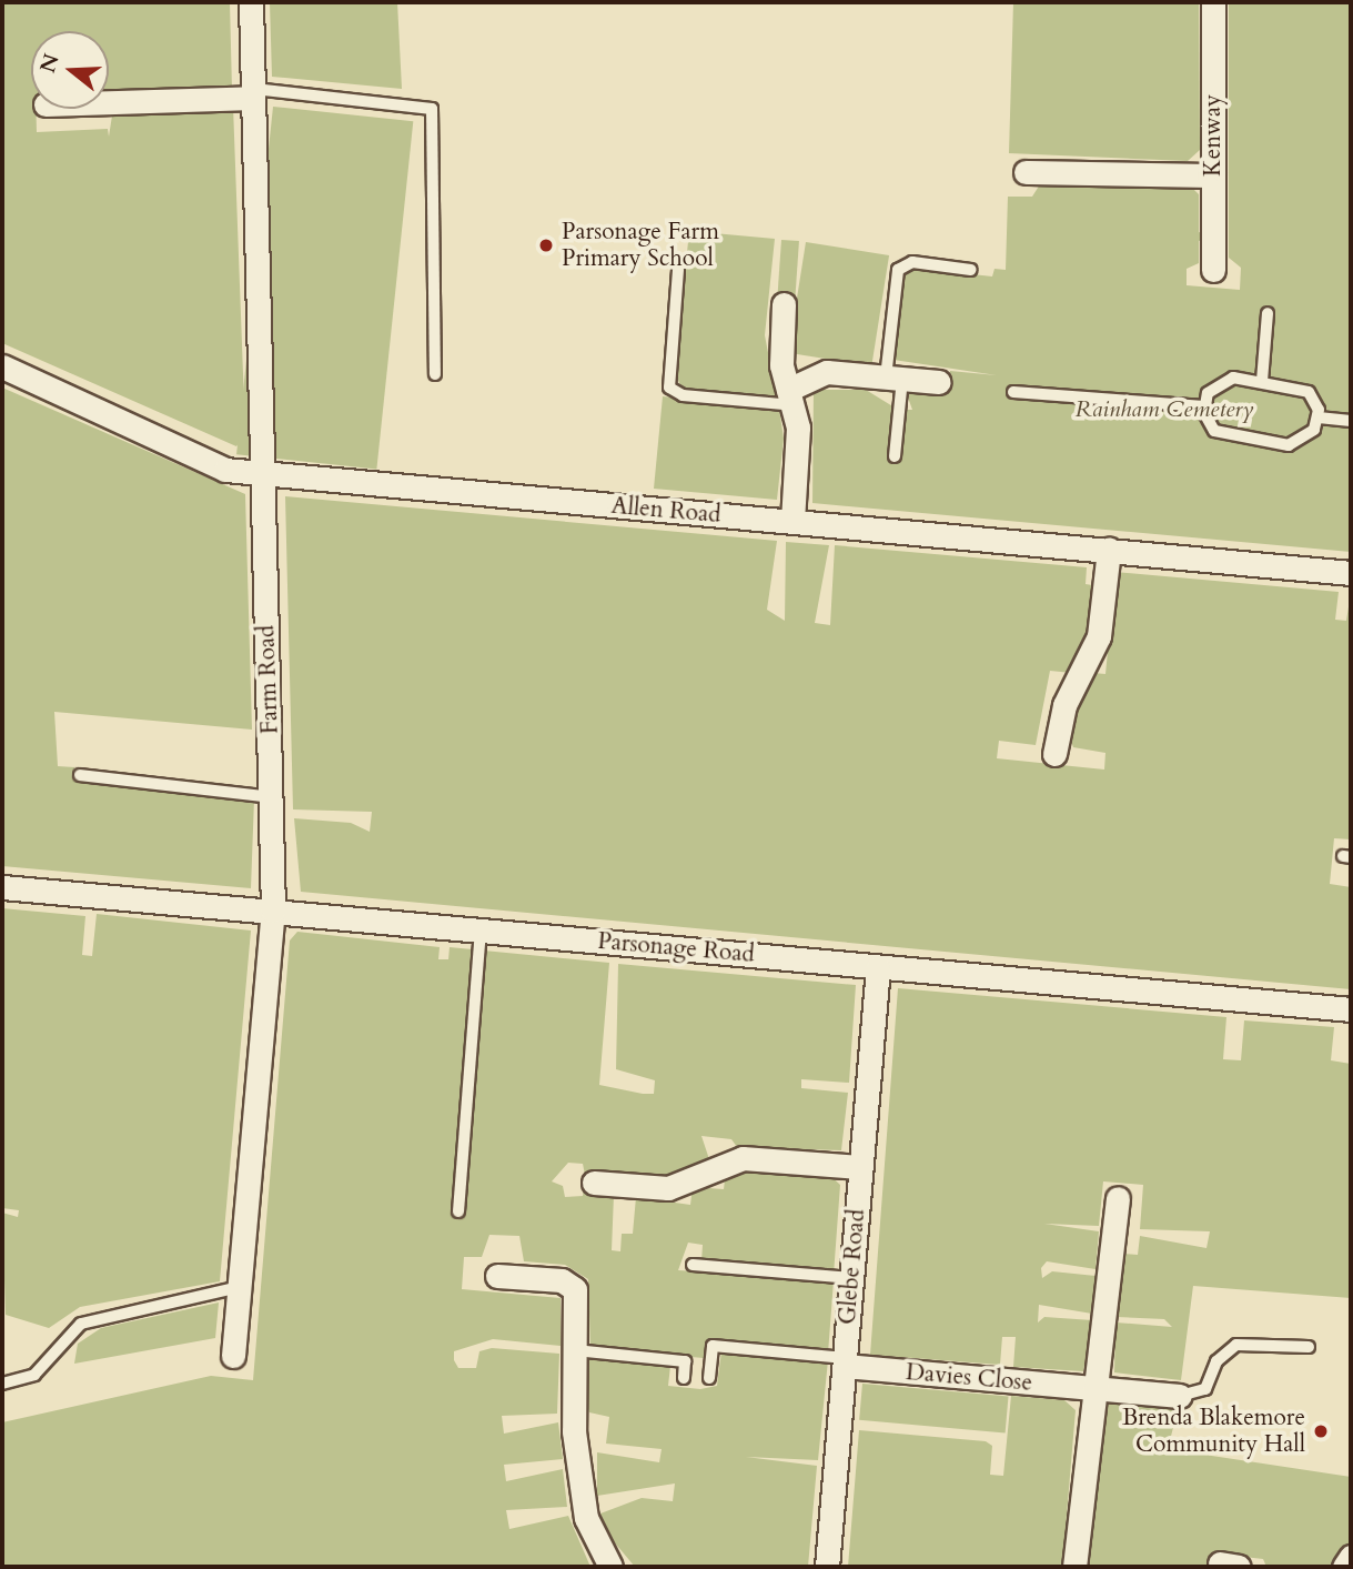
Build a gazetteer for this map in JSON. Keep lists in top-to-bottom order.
{
  "streets": {
    "street": [
      "Kenway",
      "Allen Road",
      "Farm Road",
      "Parsonage Road",
      "Glebe Road",
      "Davies Close"
    ]
  },
  "crossings": [
    ["Allen Road", "Farm Road"],
    ["Farm Road", "Parsonage Road"],
    ["Parsonage Road", "Glebe Road"],
    ["Glebe Road", "Davies Close"]
  ],
  "parks": ["Rainham Cemetery"],
  "places": ["Parsonage Farm Primary School", "Brenda Blakemore Community Hall"],
  "north": "left"
}
